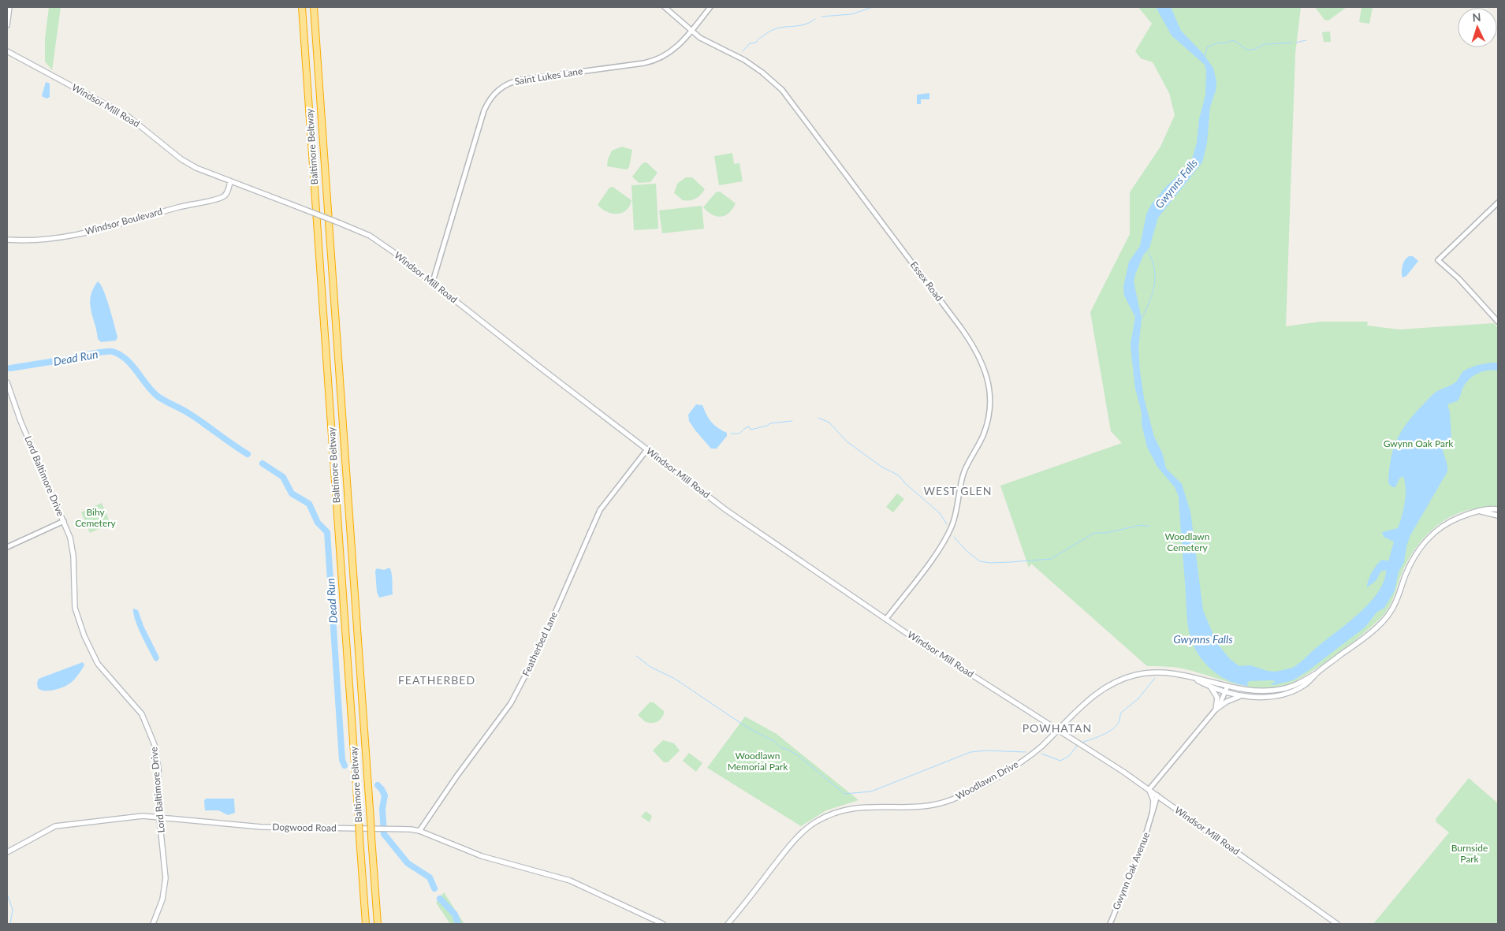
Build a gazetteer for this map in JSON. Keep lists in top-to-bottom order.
{
  "streets": {
    "highway": ["Baltimore Beltway"],
    "main road": [
      "Windsor Mill Road",
      "Windsor Boulevard",
      "Lord Baltimore Drive",
      "Woodlawn Drive",
      "Dogwood Road"
    ],
    "street": [
      "Saint Lukes Lane",
      "Essex Road",
      "Featherbed Lane",
      "Gwynn Oak Avenue"
    ]
  },
  "crossings": [
    ["Saint Lukes Lane", "Windsor Mill Road"],
    ["Saint Lukes Lane", "Essex Road"],
    ["Windsor Mill Road", "Windsor Boulevard"],
    ["Windsor Mill Road", "Essex Road"],
    ["Windsor Mill Road", "Featherbed Lane"],
    ["Windsor Mill Road", "Woodlawn Drive"],
    ["Windsor Mill Road", "Gwynn Oak Avenue"],
    ["Lord Baltimore Drive", "Dogwood Road"],
    ["Featherbed Lane", "Dogwood Road"]
  ],
  "districts": ["WEST GLEN", "FEATHERBED", "POWHATAN"],
  "water": ["Gwynns Falls", "Dead Run"],
  "parks": [
    "Gwynn Oak Park",
    "Bihy Cemetery",
    "Woodlawn Cemetery",
    "Woodlawn Memorial Park",
    "Burnside Park"
  ],
  "north": "top"
}
